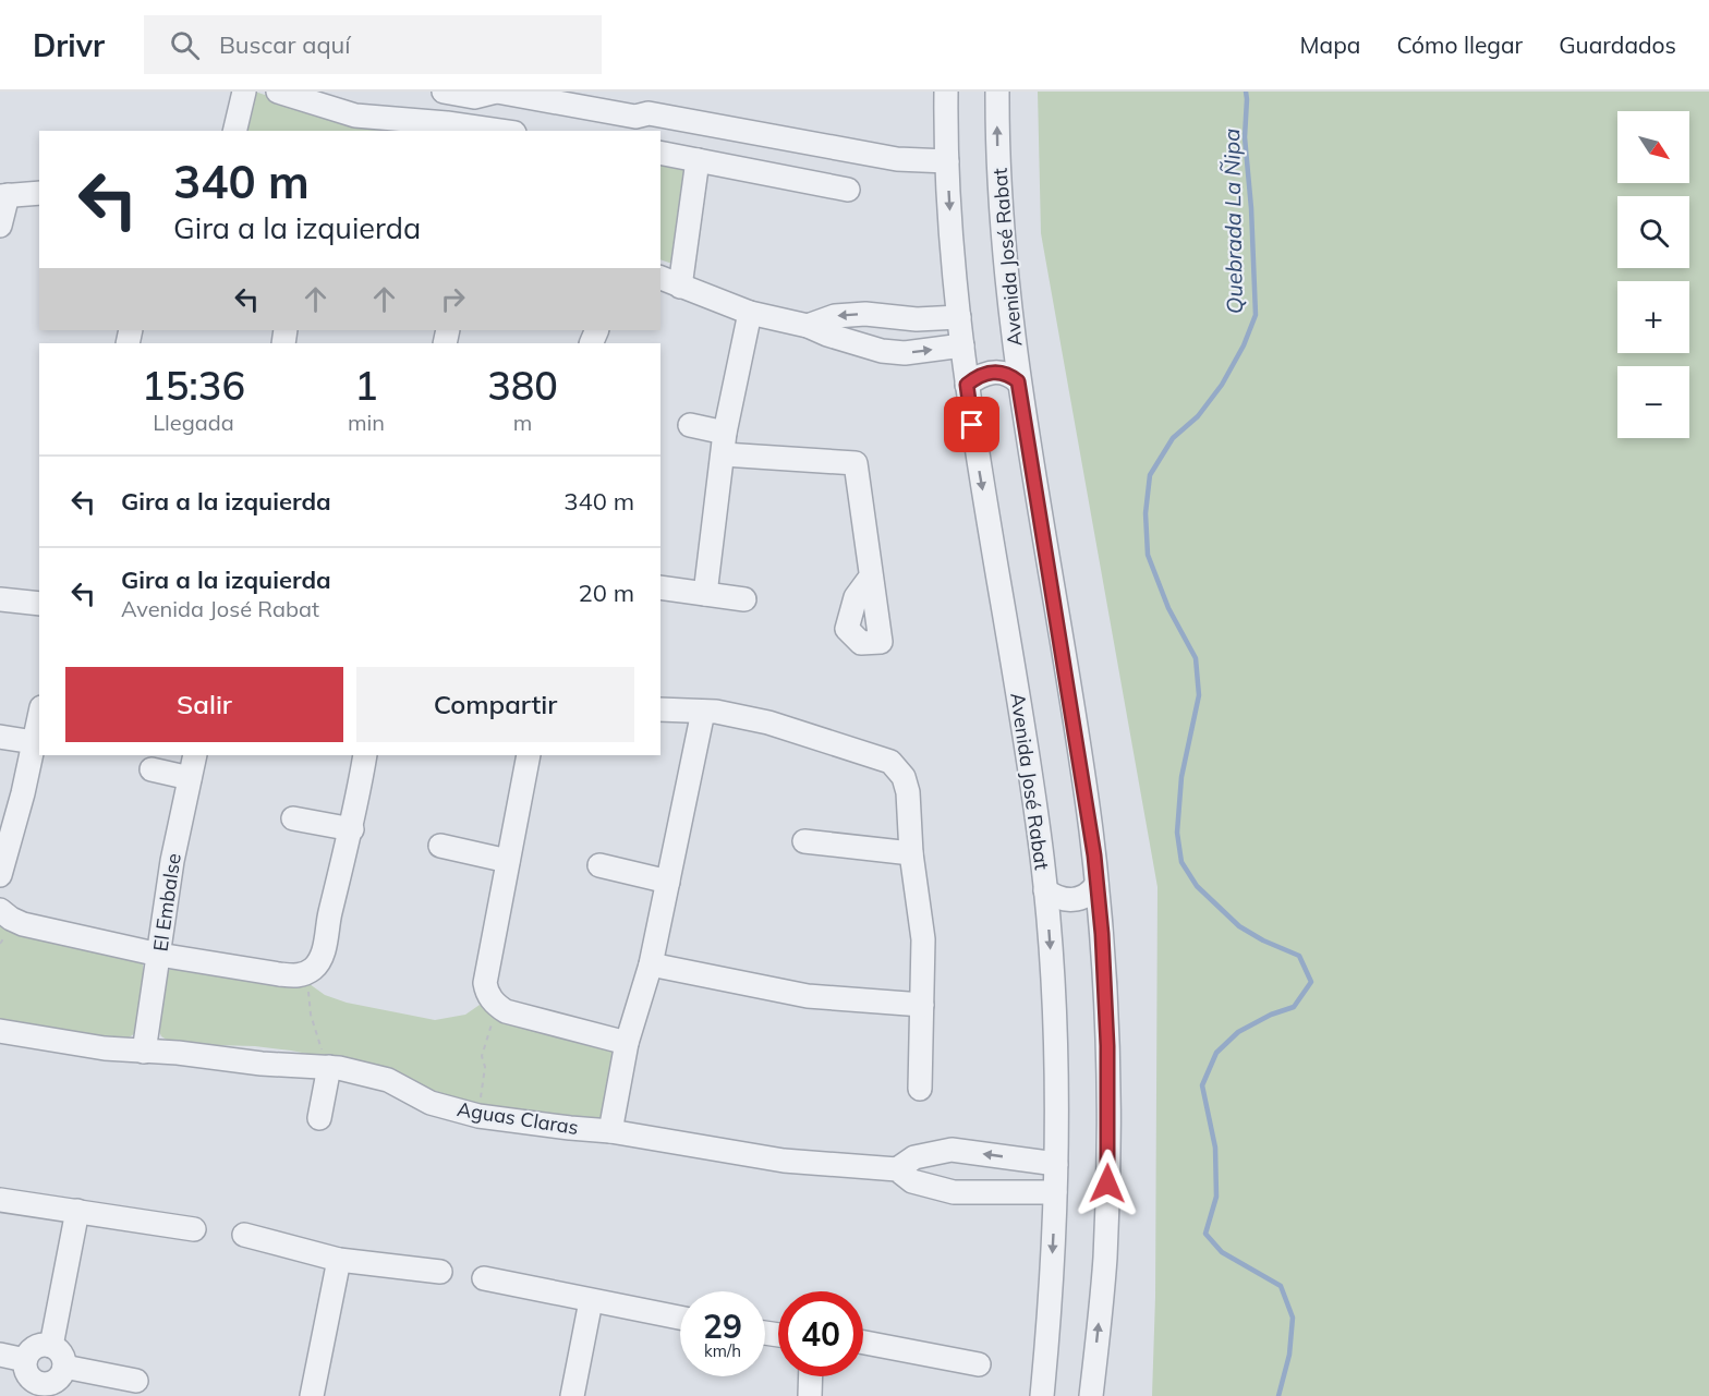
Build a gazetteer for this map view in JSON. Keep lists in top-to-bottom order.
{
  "streets": {
    "street": ["Avenida José Rabat", "El Embalse", "Aguas Claras"]
  },
  "crossings": [
    ["Avenida José Rabat", "Aguas Claras"],
    ["El Embalse", "Aguas Claras"]
  ],
  "water": ["Quebrada La Ñipa"],
  "north": "bottom right",
  "page": {
    "header": "Drivr",
    "search": "Buscar aquí",
    "nav": ["Mapa", "Cómo llegar", "Guardados"],
    "map_buttons": ["+", "−"],
    "turn": ["340 m", "Gira a la izquierda"],
    "eta": [
      "15:36",
      "Llegada",
      "1",
      "min",
      "380",
      "m"
    ],
    "list": [
      {
        "name": "Gira a la izquierda",
        "value": "340 m"
      },
      {
        "name": "Gira a la izquierda",
        "note": "Avenida José Rabat",
        "value": "20 m"
      }
    ],
    "buttons": ["Salir", "Compartir"],
    "speed": "29 km/h",
    "limit": "40"
  }
}
